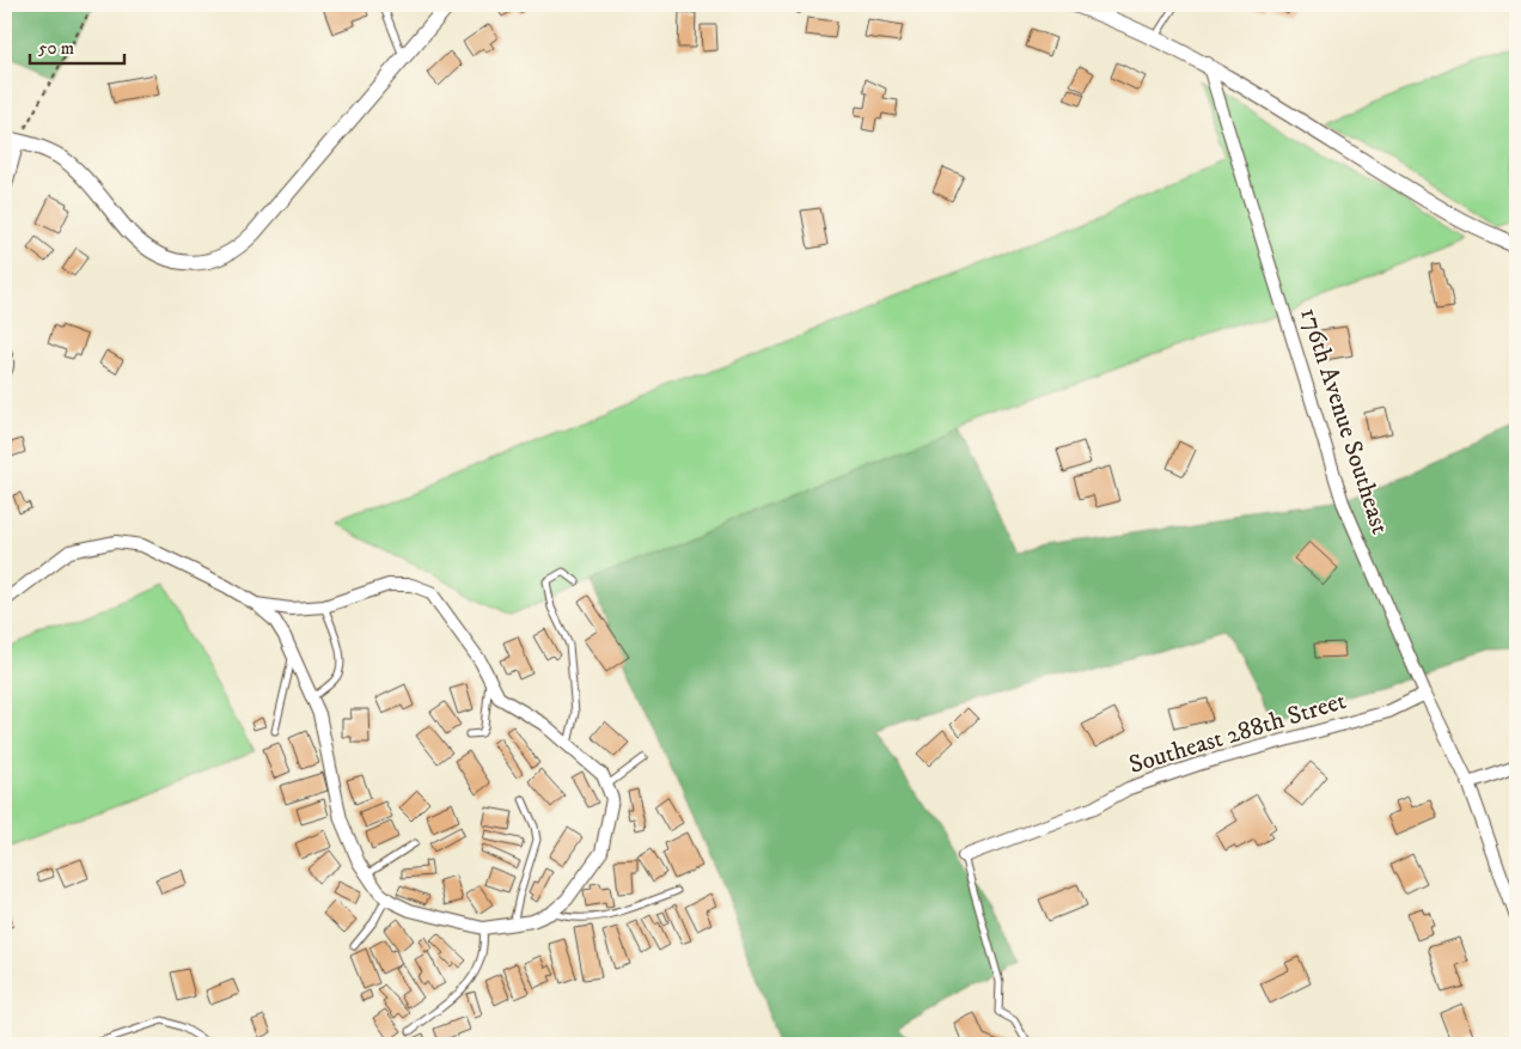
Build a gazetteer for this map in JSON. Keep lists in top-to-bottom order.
{
  "streets": {
    "street": ["176th Avenue Southeast", "Southeast 288th Street"]
  },
  "crossings": [
    ["176th Avenue Southeast", "Southeast 288th Street"]
  ],
  "scale_bar": "50 m"
}
